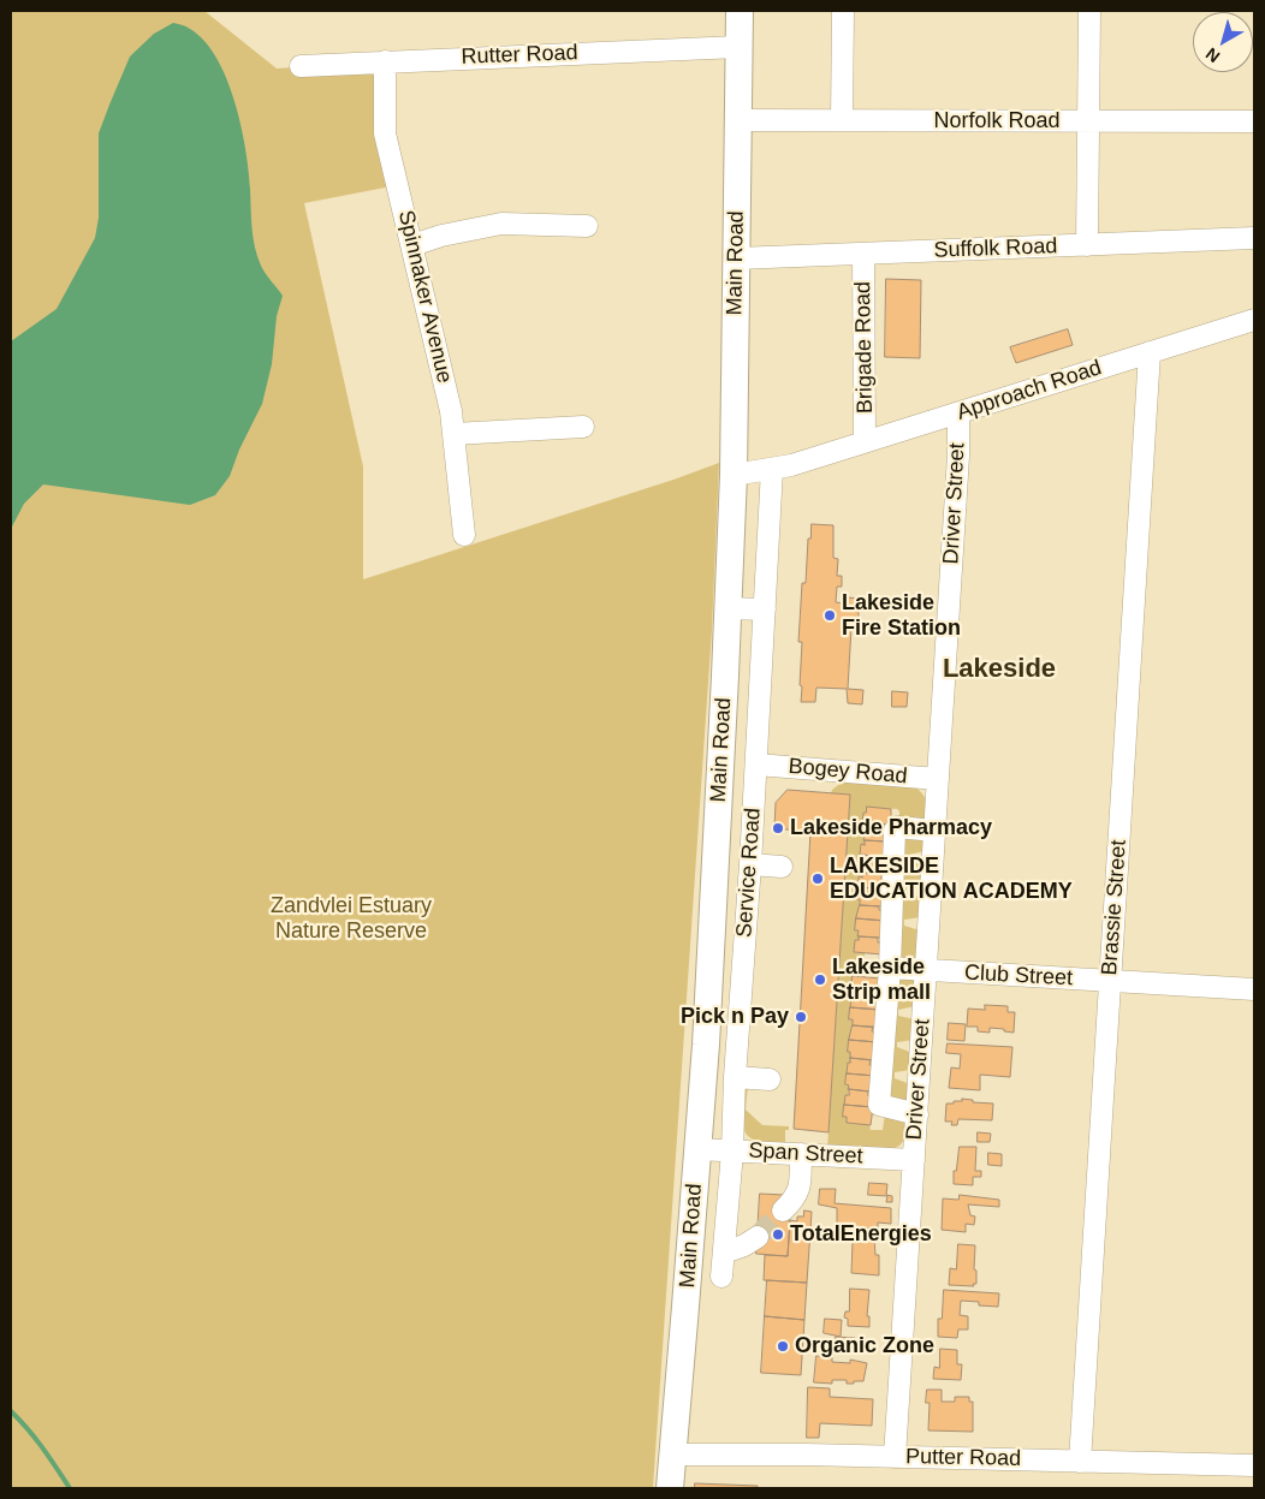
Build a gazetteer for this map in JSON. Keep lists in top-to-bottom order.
{
  "streets": {
    "main road": ["Main Road"],
    "street": [
      "Rutter Road",
      "Norfolk Road",
      "Suffolk Road",
      "Spinnaker Avenue",
      "Brigade Road",
      "Approach Road",
      "Driver Street",
      "Bogey Road",
      "Service Road",
      "Brassie Street",
      "Club Street",
      "Span Street",
      "Putter Road"
    ]
  },
  "crossings": [
    ["Rutter Road", "Main Road"],
    ["Rutter Road", "Spinnaker Avenue"],
    ["Norfolk Road", "Main Road"],
    ["Suffolk Road", "Main Road"],
    ["Suffolk Road", "Brigade Road"],
    ["Main Road", "Approach Road"],
    ["Main Road", "Span Street"],
    ["Main Road", "Putter Road"],
    ["Brigade Road", "Approach Road"],
    ["Approach Road", "Driver Street"],
    ["Approach Road", "Service Road"],
    ["Approach Road", "Brassie Street"],
    ["Driver Street", "Bogey Road"],
    ["Driver Street", "Club Street"],
    ["Driver Street", "Span Street"],
    ["Driver Street", "Putter Road"],
    ["Bogey Road", "Service Road"],
    ["Service Road", "Span Street"],
    ["Brassie Street", "Club Street"],
    ["Brassie Street", "Putter Road"]
  ],
  "districts": ["Lakeside"],
  "parks": ["Zandvlei Estuary Nature Reserve"],
  "places": [
    "Lakeside Fire Station",
    "Lakeside Pharmacy",
    "LAKESIDE EDUCATION ACADEMY",
    "Lakeside Strip mall",
    "Pick n Pay",
    "TotalEnergies",
    "Organic Zone"
  ],
  "north": "bottom left"
}
